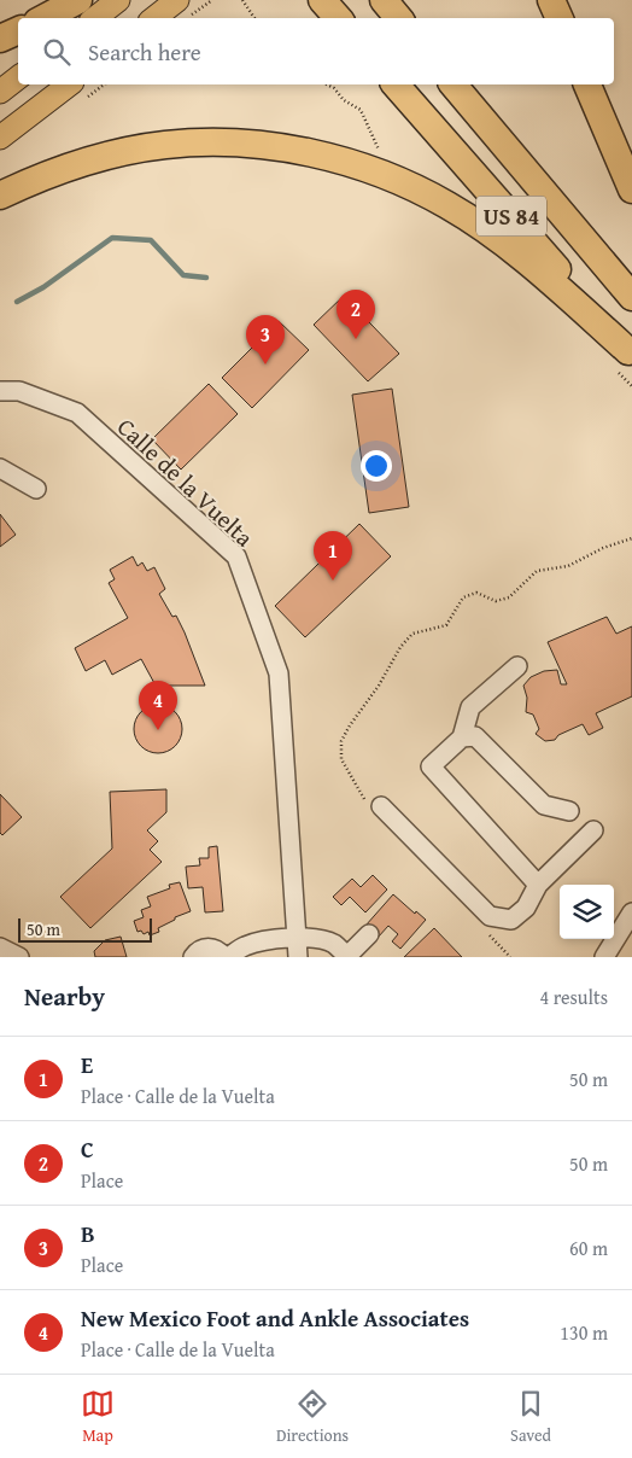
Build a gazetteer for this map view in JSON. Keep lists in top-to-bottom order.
{
  "streets": {
    "highway": ["US 84"],
    "street": ["Calle de la Vuelta"]
  },
  "scale_bar": "50 m",
  "page": {
    "search": "Search here",
    "pins": [
      "2",
      "3",
      "1",
      "4"
    ],
    "scale": "50 m",
    "heading": ["Nearby", "4 results"],
    "list": [
      {
        "mark": "1",
        "name": "E",
        "note": "Place · Calle de la Vuelta",
        "value": "50 m"
      },
      {
        "mark": "2",
        "name": "C",
        "note": "Place",
        "value": "50 m"
      },
      {
        "mark": "3",
        "name": "B",
        "note": "Place",
        "value": "60 m"
      },
      {
        "mark": "4",
        "name": "New Mexico Foot and Ankle Associates",
        "note": "Place · Calle de la Vuelta",
        "value": "130 m"
      }
    ],
    "nav": ["Map", "Directions", "Saved"]
  }
}
